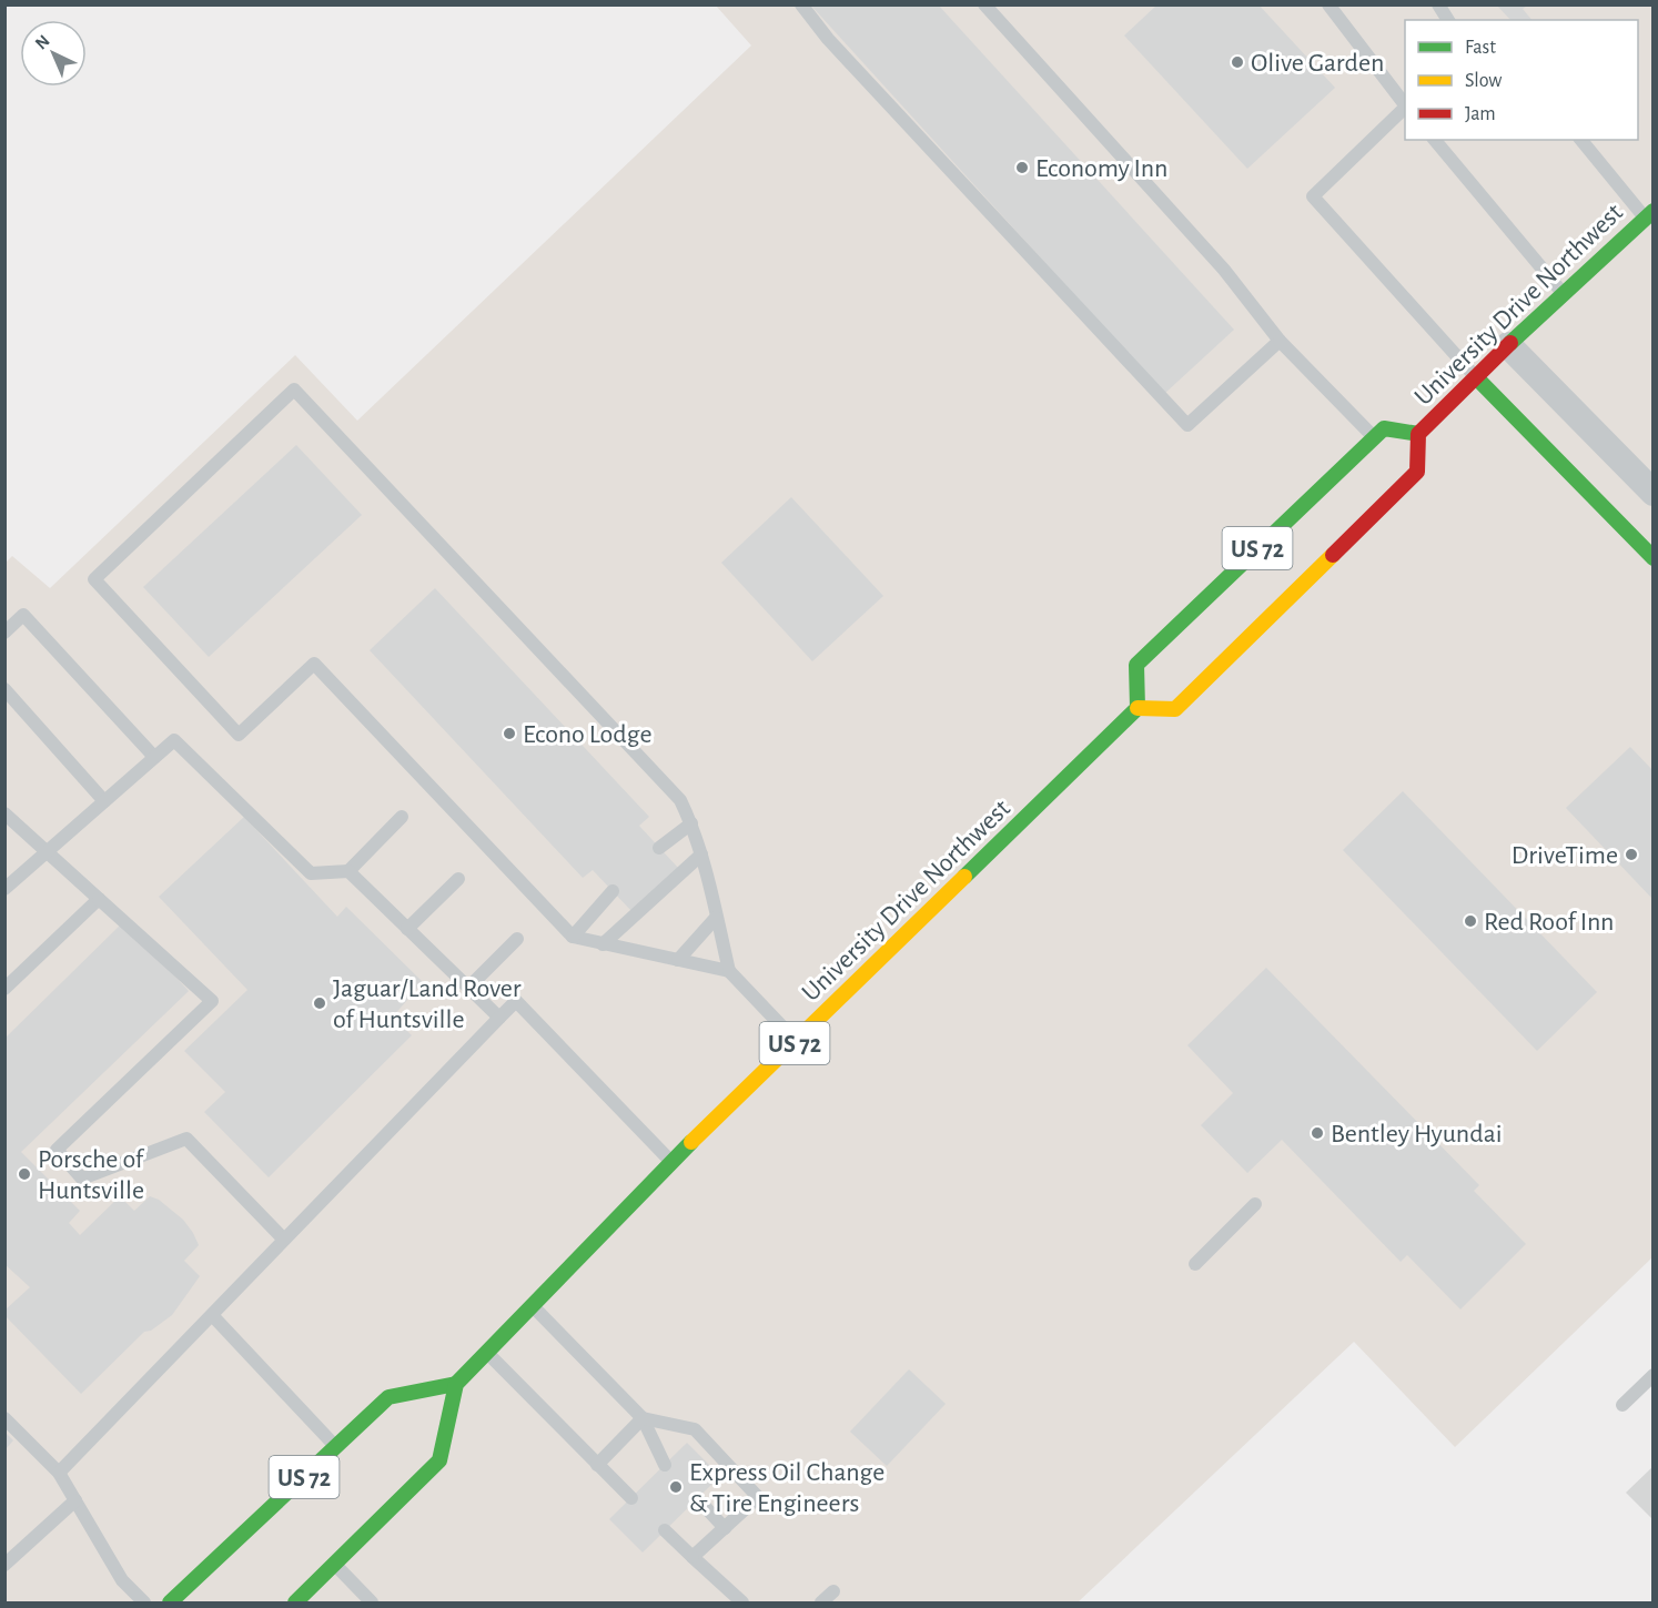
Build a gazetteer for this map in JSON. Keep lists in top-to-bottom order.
{
  "streets": {
    "main road": ["University Drive Northwest", "US 72"]
  },
  "crossings": [
    ["University Drive Northwest", "US 72"]
  ],
  "places": [
    "Olive Garden",
    "Economy Inn",
    "Econo Lodge",
    "DriveTime",
    "Red Roof Inn",
    "Jaguar/Land Rover of Huntsville",
    "Bentley Hyundai",
    "Porsche of Huntsville",
    "Express Oil Change & Tire Engineers"
  ],
  "legend": ["Fast", "Slow", "Jam"],
  "north": "top left"
}
